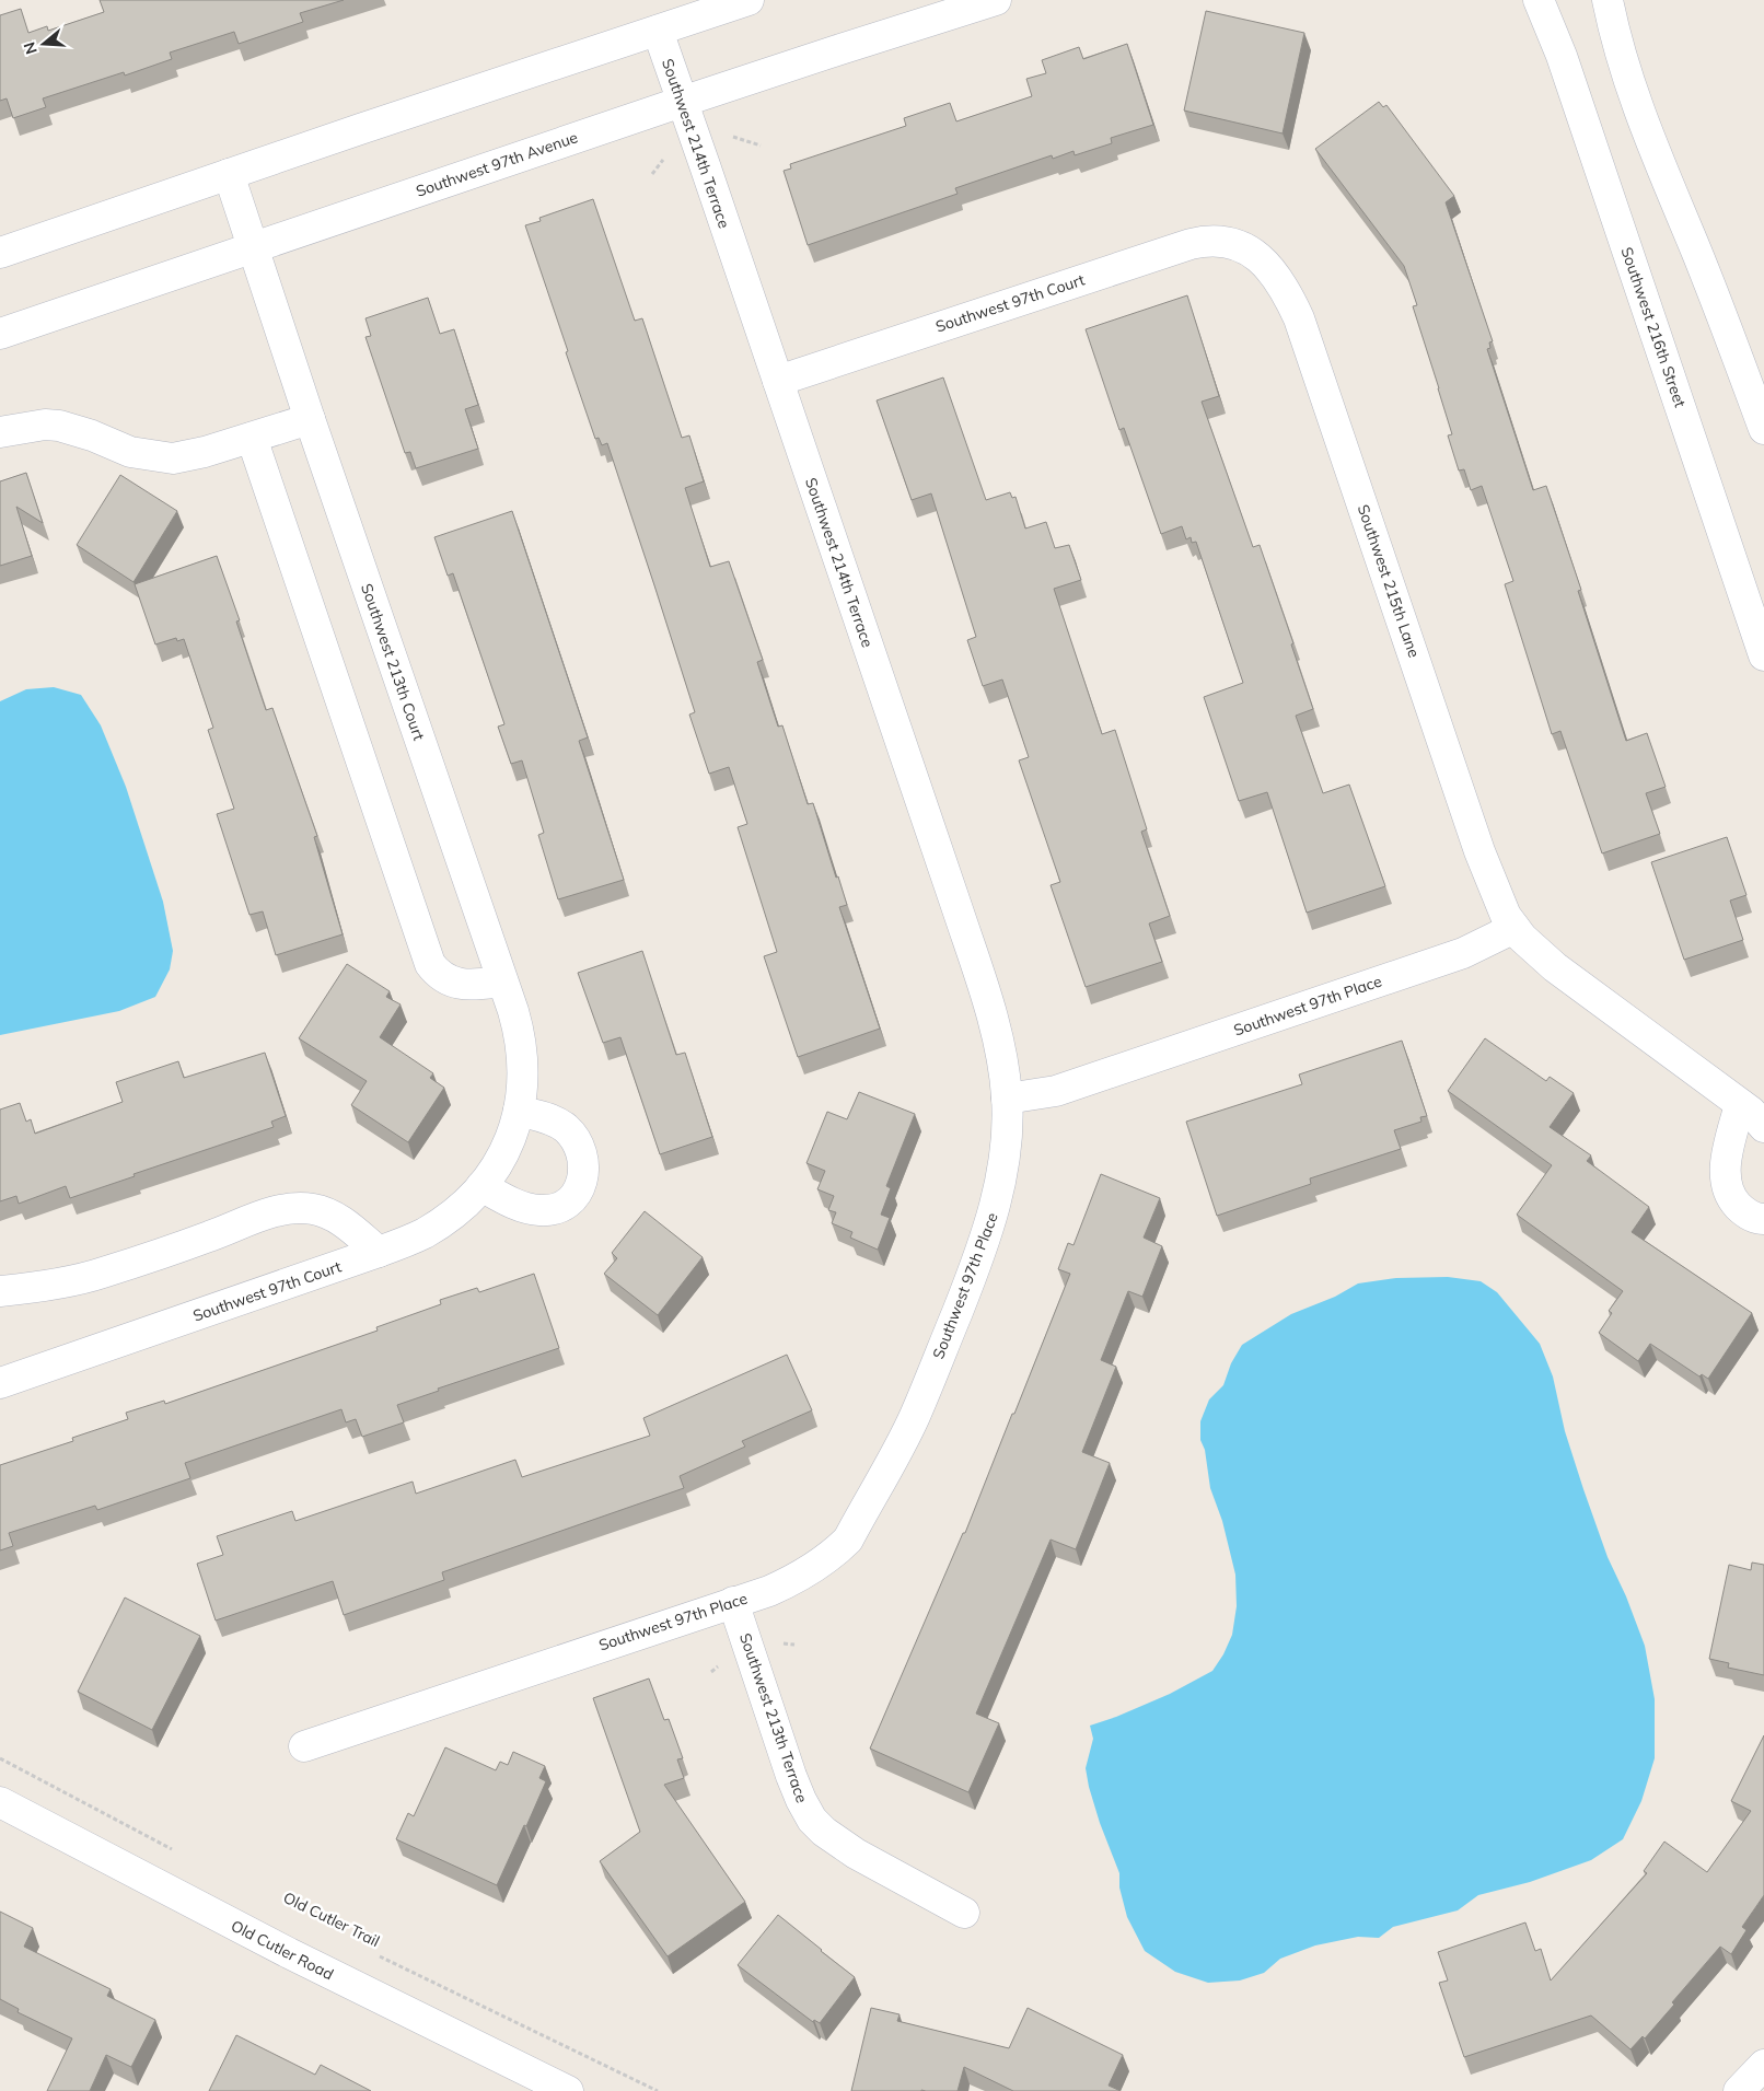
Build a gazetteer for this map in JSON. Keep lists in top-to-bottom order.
{
  "streets": {
    "street": [
      "Southwest 214th Terrace",
      "Southwest 97th Avenue",
      "Southwest 97th Court",
      "Southwest 216th Street",
      "Southwest 215th Lane",
      "Southwest 213th Court",
      "Southwest 97th Place",
      "Southwest 213th Terrace",
      "Old Cutler Road"
    ],
    "path": ["Old Cutler Trail"]
  },
  "crossings": [
    ["Southwest 214th Terrace", "Southwest 97th Avenue"],
    ["Southwest 214th Terrace", "Southwest 97th Court"],
    ["Southwest 214th Terrace", "Southwest 97th Place"],
    ["Southwest 97th Avenue", "Southwest 213th Court"],
    ["Southwest 97th Court", "Southwest 215th Lane"],
    ["Southwest 97th Court", "Southwest 213th Court"],
    ["Southwest 215th Lane", "Southwest 97th Place"],
    ["Southwest 97th Place", "Southwest 213th Terrace"]
  ],
  "north": "left"
}
